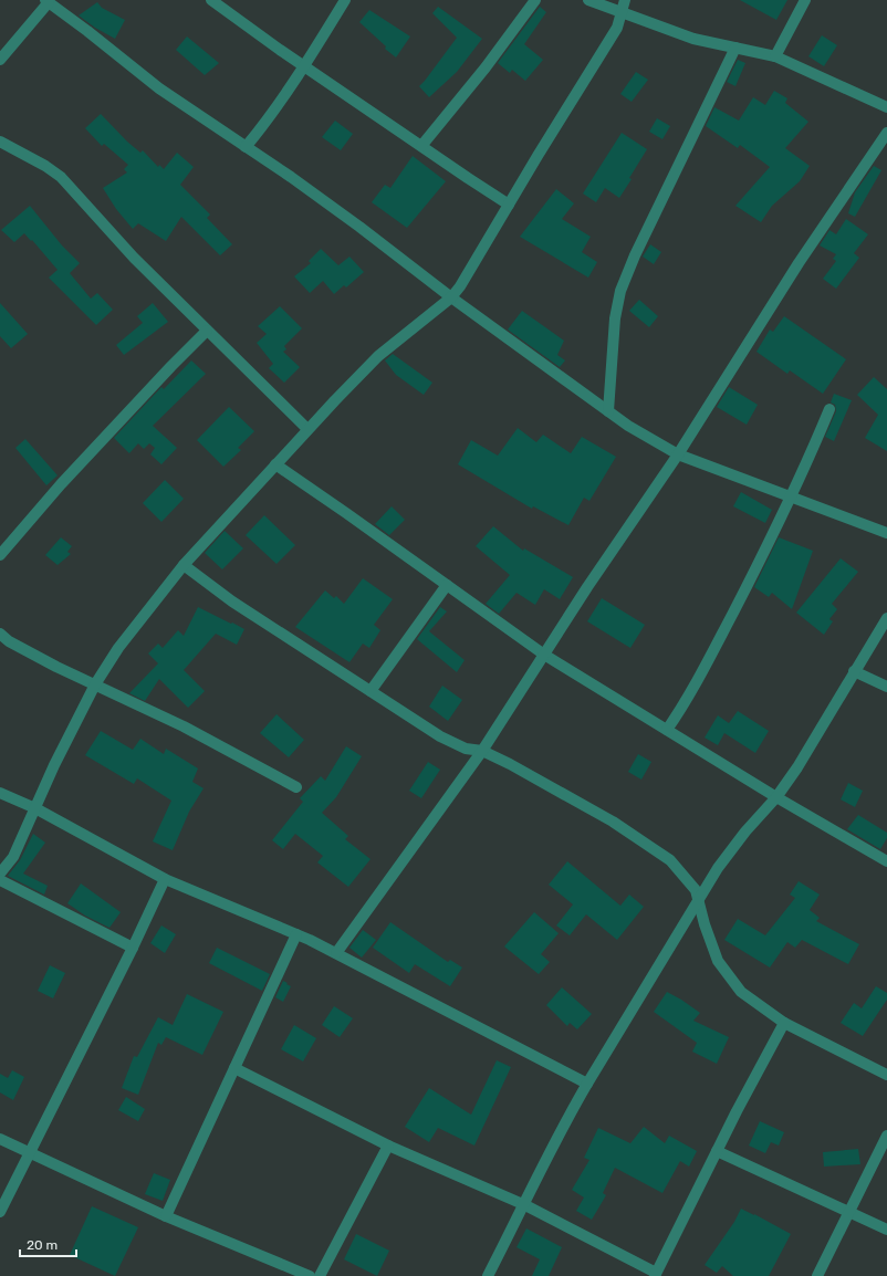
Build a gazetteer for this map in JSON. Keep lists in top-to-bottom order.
{
  "scale_bar": "20 m"
}
